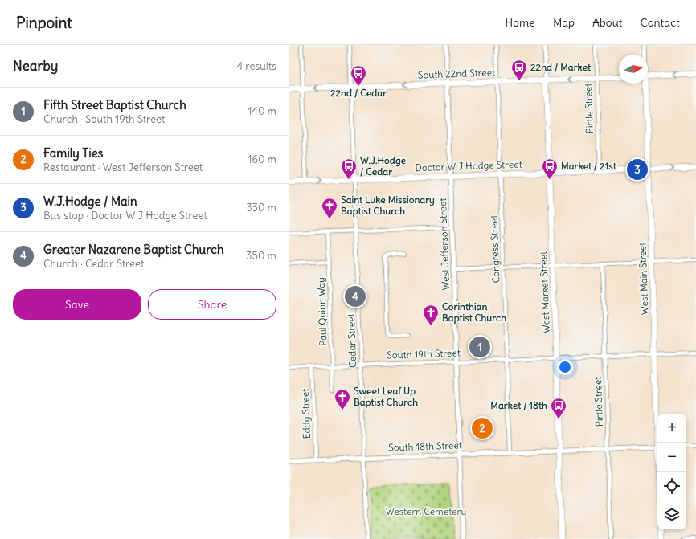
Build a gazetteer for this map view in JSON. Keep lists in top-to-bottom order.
{
  "streets": {
    "main road": [
      "South 22nd Street",
      "Doctor W J Hodge Street",
      "West Main Street",
      "West Market Street"
    ],
    "street": [
      "Pirtle Street",
      "West Jefferson Street",
      "Congress Street",
      "Paul Quinn Way",
      "Cedar Street",
      "South 19th Street",
      "Eddy Street",
      "South 18th Street"
    ]
  },
  "crossings": [
    ["South 22nd Street", "Pirtle Street"],
    ["South 22nd Street", "West Jefferson Street"],
    ["South 22nd Street", "Congress Street"],
    ["South 22nd Street", "West Market Street"],
    ["South 22nd Street", "Cedar Street"],
    ["Pirtle Street", "Doctor W J Hodge Street"],
    ["Pirtle Street", "South 19th Street"],
    ["Pirtle Street", "South 18th Street"],
    ["Doctor W J Hodge Street", "West Jefferson Street"],
    ["Doctor W J Hodge Street", "Congress Street"],
    ["Doctor W J Hodge Street", "West Main Street"],
    ["Doctor W J Hodge Street", "West Market Street"],
    ["Doctor W J Hodge Street", "Cedar Street"],
    ["West Jefferson Street", "South 19th Street"],
    ["West Jefferson Street", "South 18th Street"],
    ["Congress Street", "South 19th Street"],
    ["Congress Street", "South 18th Street"],
    ["West Main Street", "South 19th Street"],
    ["West Market Street", "South 19th Street"],
    ["West Market Street", "South 18th Street"],
    ["Paul Quinn Way", "South 19th Street"],
    ["Cedar Street", "South 19th Street"],
    ["Cedar Street", "South 18th Street"],
    ["South 19th Street", "Eddy Street"],
    ["Eddy Street", "South 18th Street"]
  ],
  "one_way": ["South 22nd Street"],
  "parks": ["Western Cemetery"],
  "places": {
    "bus stop": [
      "22nd / Market",
      "22nd / Cedar",
      "W.J.Hodge / Cedar",
      "Market / 21st",
      "Market / 18th"
    ],
    "church": ["Saint Luke Missionary Baptist Church", "Corinthian Baptist Church", "Sweet Leaf Up Baptist Church"]
  },
  "north": "right",
  "page": {
    "header": "Pinpoint",
    "nav": [
      "Home",
      "Map",
      "About",
      "Contact"
    ],
    "heading": ["Nearby", "4 results"],
    "list": [
      {
        "mark": "1",
        "name": "Fifth Street Baptist Church",
        "note": "Church · South 19th Street",
        "value": "140 m"
      },
      {
        "mark": "2",
        "name": "Family Ties",
        "note": "Restaurant · West Jefferson Street",
        "value": "160 m"
      },
      {
        "mark": "3",
        "name": "W.J.Hodge / Main",
        "note": "Bus stop · Doctor W J Hodge Street",
        "value": "330 m"
      },
      {
        "mark": "4",
        "name": "Greater Nazarene Baptist Church",
        "note": "Church · Cedar Street",
        "value": "350 m"
      }
    ],
    "pins": [
      "3",
      "4",
      "1",
      "2"
    ],
    "buttons": ["Save", "Share"],
    "map_buttons": ["+", "−"]
  }
}
